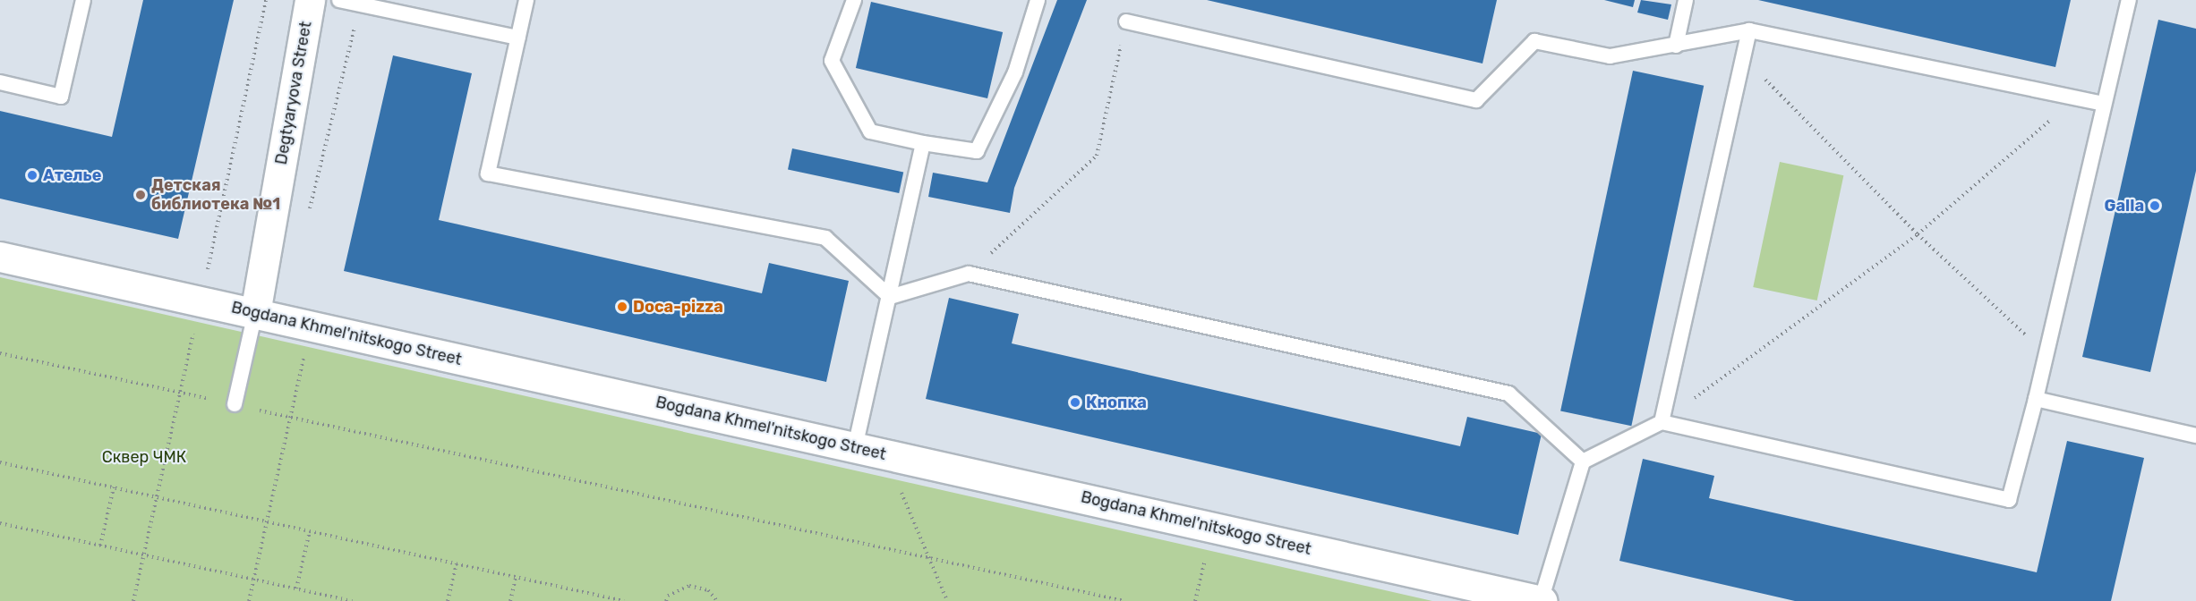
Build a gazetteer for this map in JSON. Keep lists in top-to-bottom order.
{
  "streets": {
    "street": ["Degtyaryova Street", "Bogdana Khmel'nitskogo Street"]
  },
  "crossings": [
    ["Degtyaryova Street", "Bogdana Khmel'nitskogo Street"]
  ],
  "parks": ["Сквер ЧМК"],
  "places": [
    "Ателье",
    "Детская библиотека №1",
    "Galla",
    "Doca-pizza",
    "Кнопка"
  ]
}
